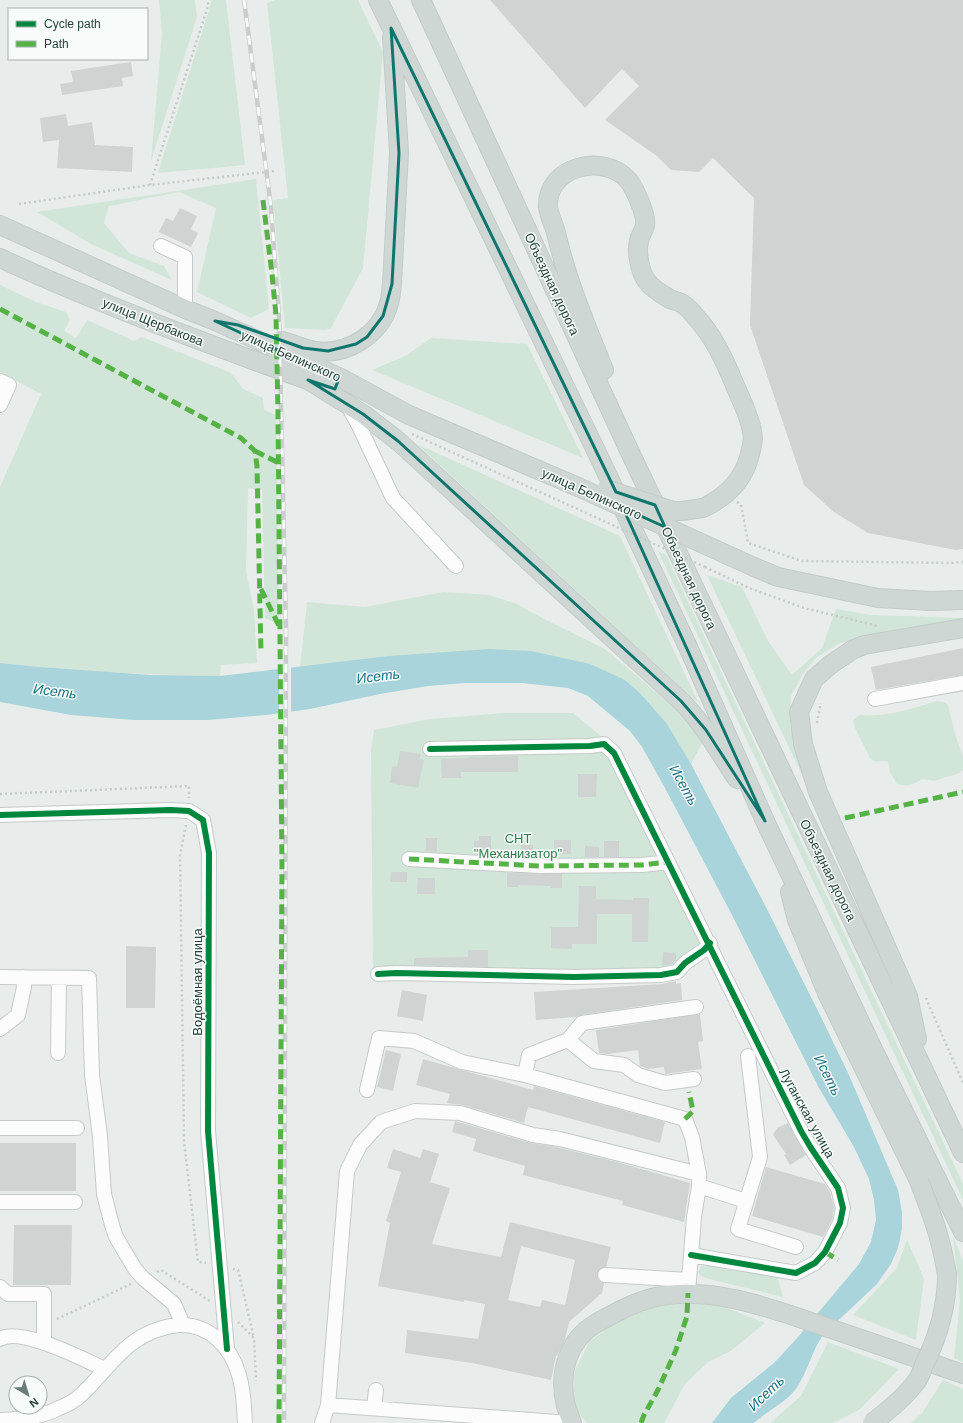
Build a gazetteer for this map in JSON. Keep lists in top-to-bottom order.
{
  "streets": {
    "main road": ["Объездная дорога", "улица Щербакова", "улица Белинского"],
    "street": ["Водоёмная улица", "Луганская улица"]
  },
  "crossings": [
    ["улица Щербакова", "улица Белинского"]
  ],
  "water": ["Исеть"],
  "parks": ["СНТ \"Механизатор\""],
  "legend": ["Cycle path", "Path"],
  "north": "bottom right"
}
